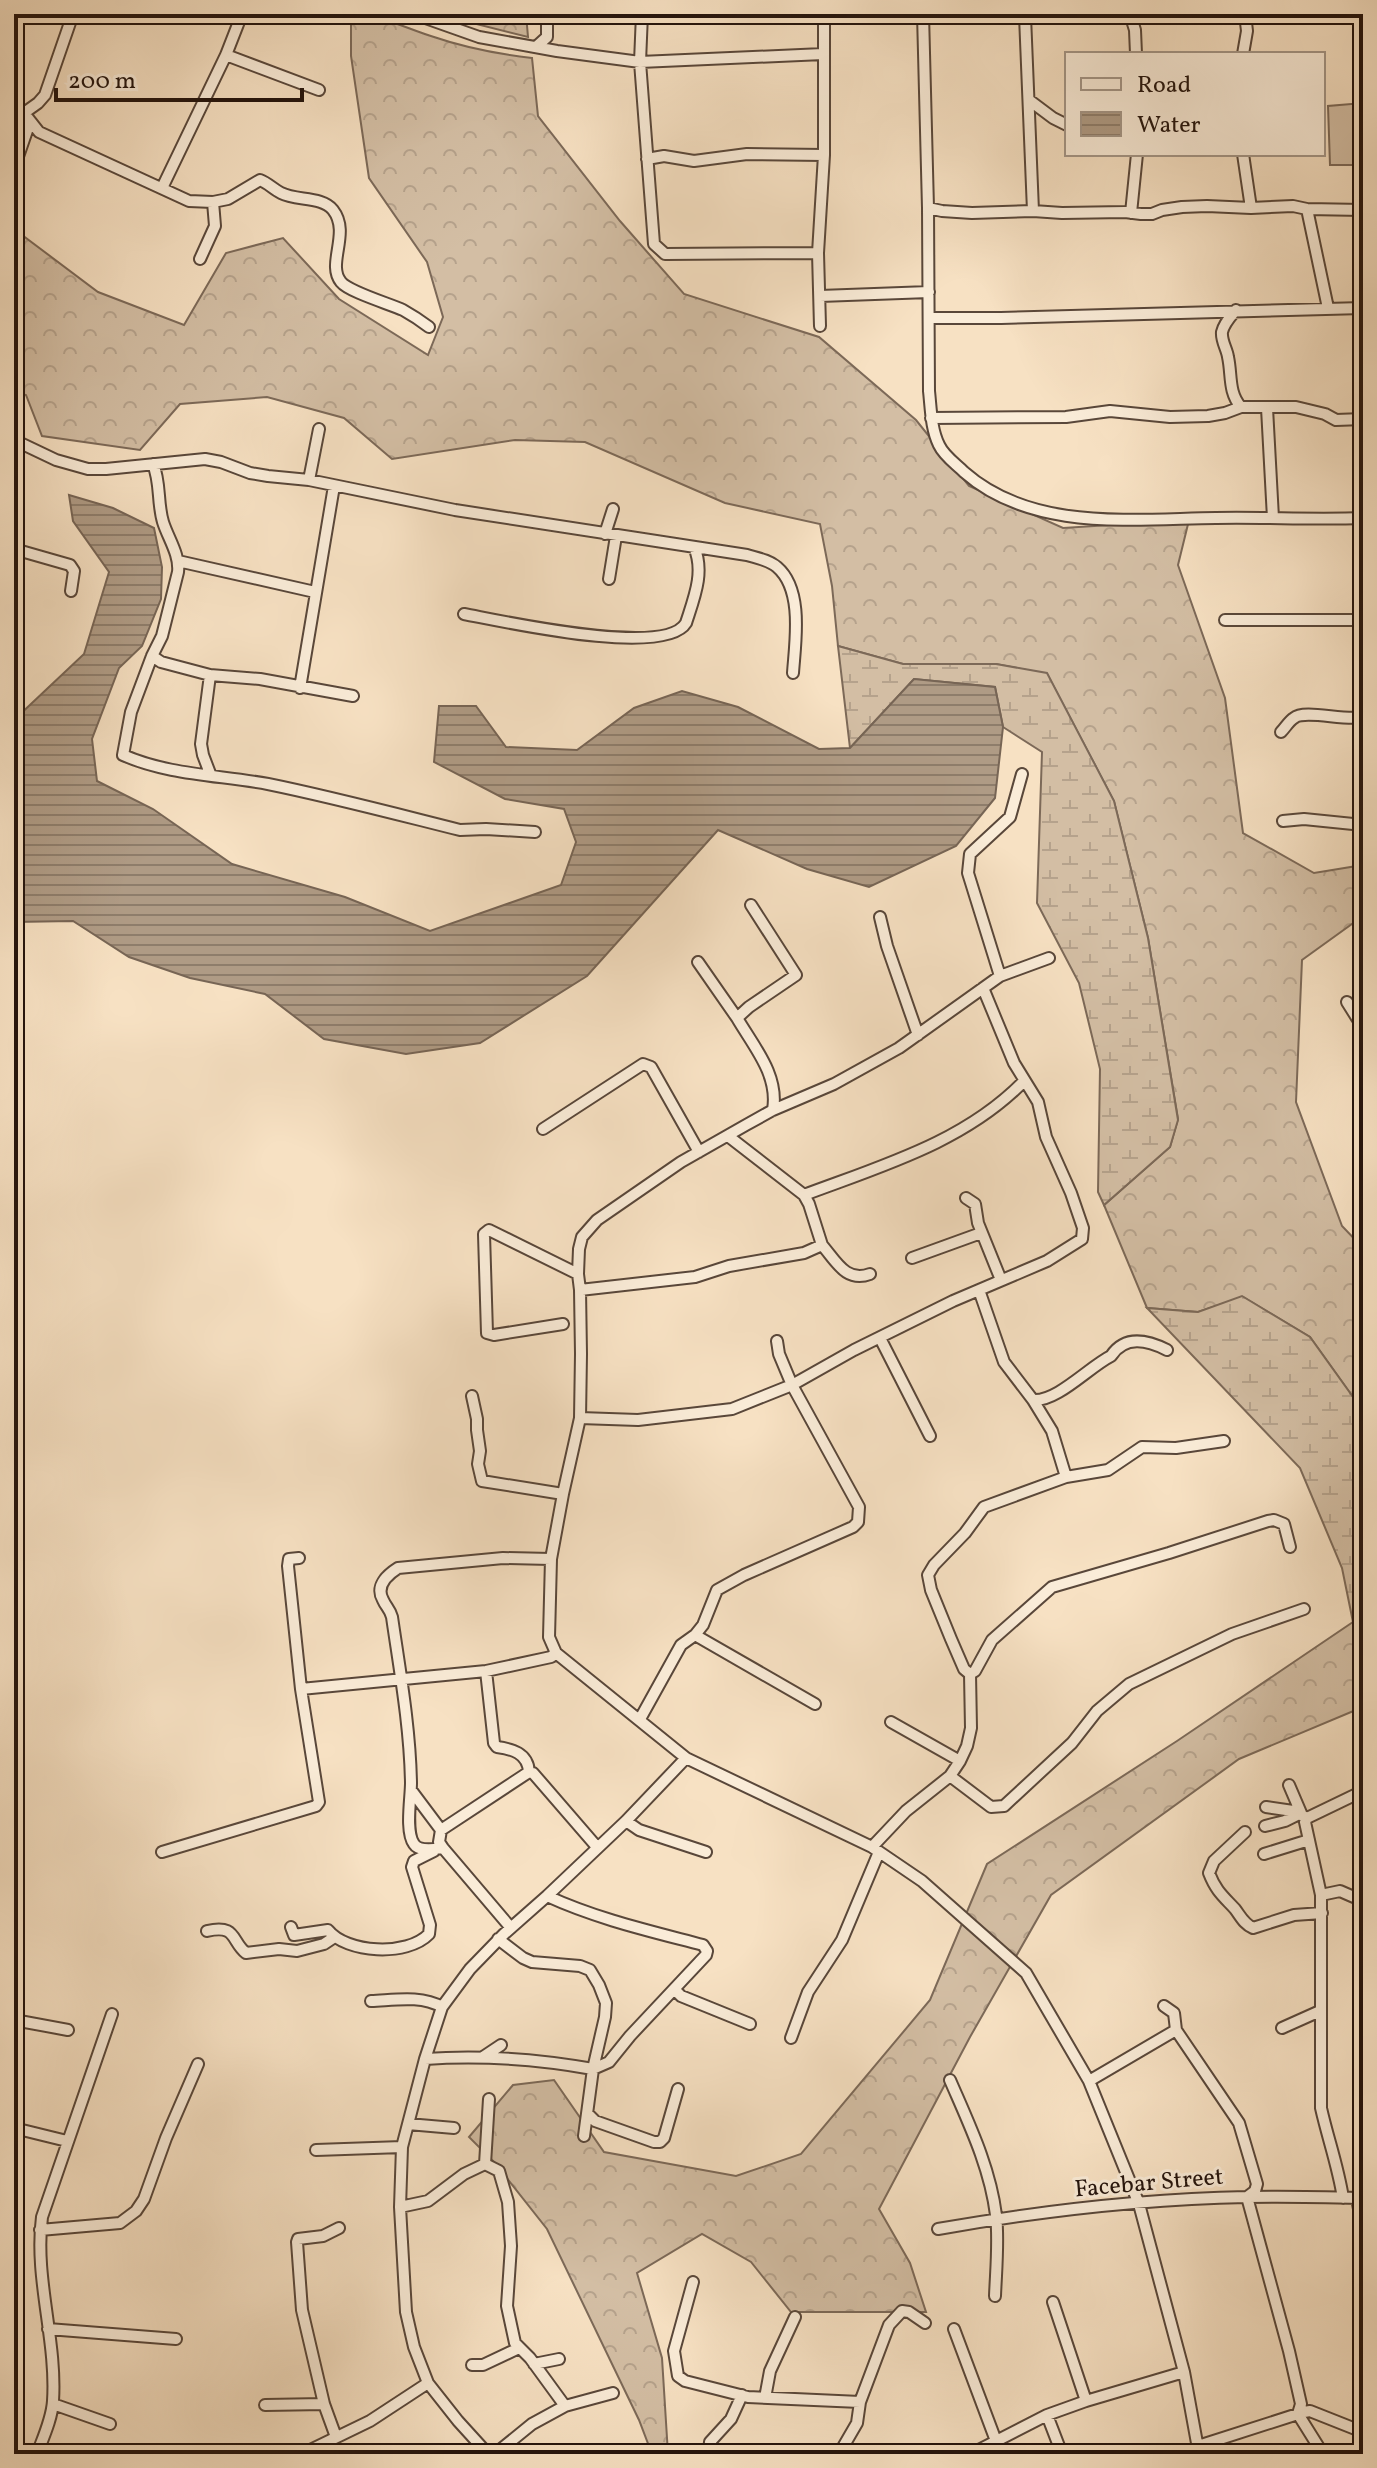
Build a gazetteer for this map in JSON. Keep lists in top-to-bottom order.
{
  "streets": {
    "street": ["Facebar Street"]
  },
  "legend": ["Road", "Water"],
  "scale_bar": "200 m"
}
